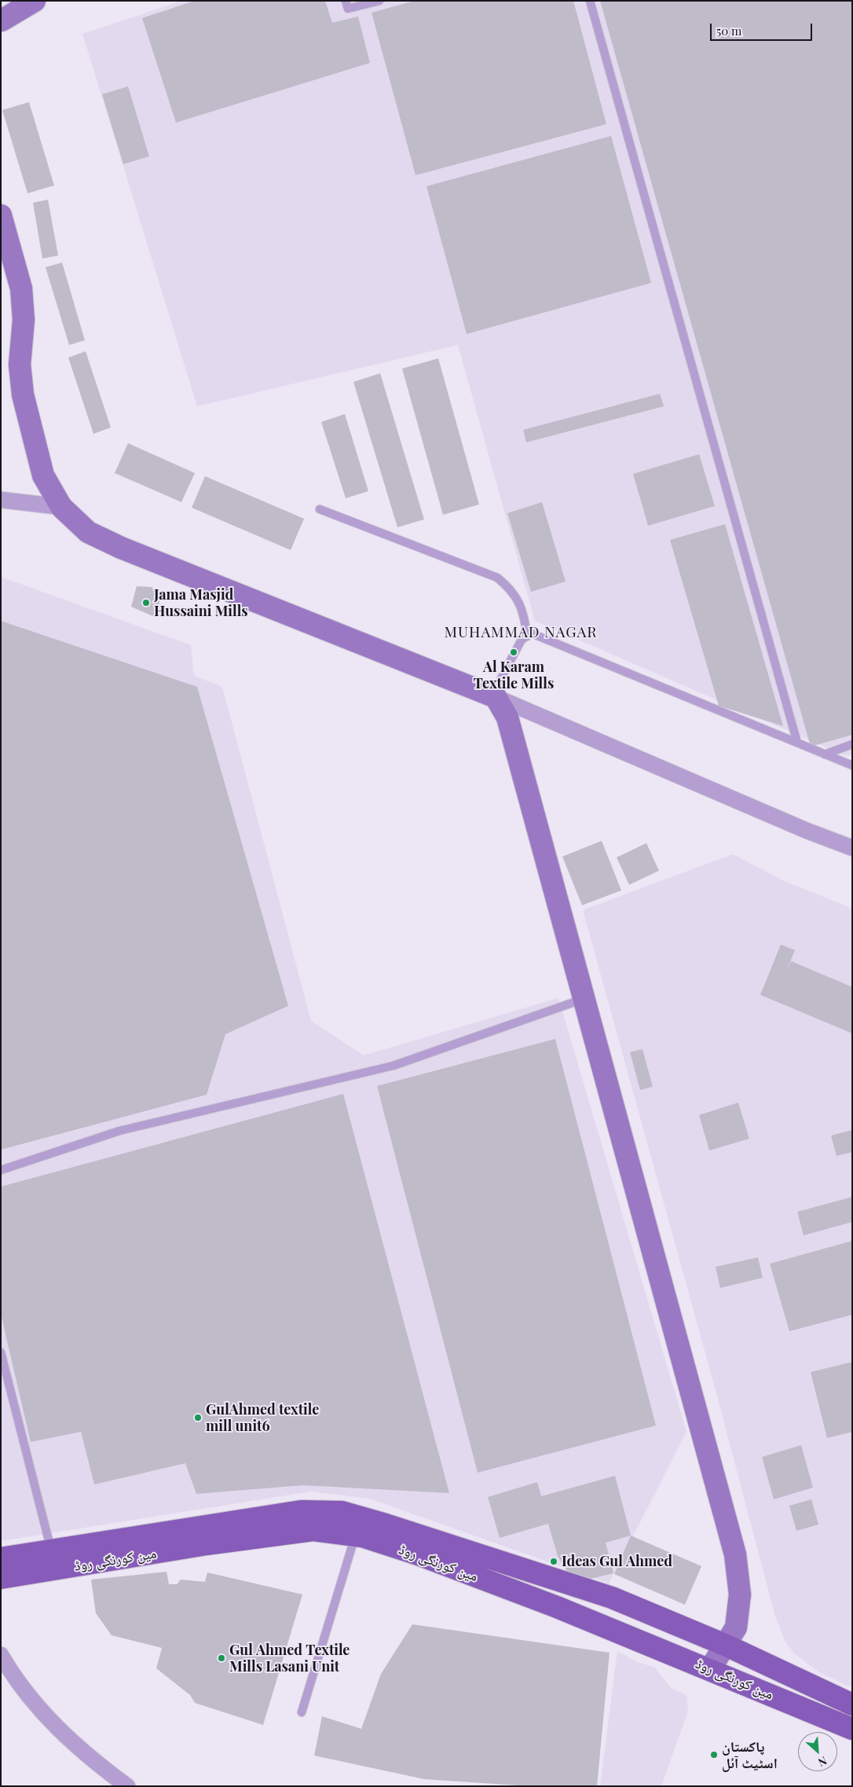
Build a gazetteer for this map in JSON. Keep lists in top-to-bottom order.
{
  "streets": {
    "main road": ["مین کورنگی روڈ"]
  },
  "districts": ["MUHAMMAD NAGAR"],
  "places": [
    "Jama Masjid Hussaini Mills",
    "Al Karam Textile Mills",
    "GulAhmed textile mill unit6",
    "Ideas Gul Ahmed",
    "Gul Ahmed Textile Mills Lasani Unit",
    "پاکستان اسٹیٹ آئل"
  ],
  "scale_bar": "50 m",
  "north": "bottom right"
}
